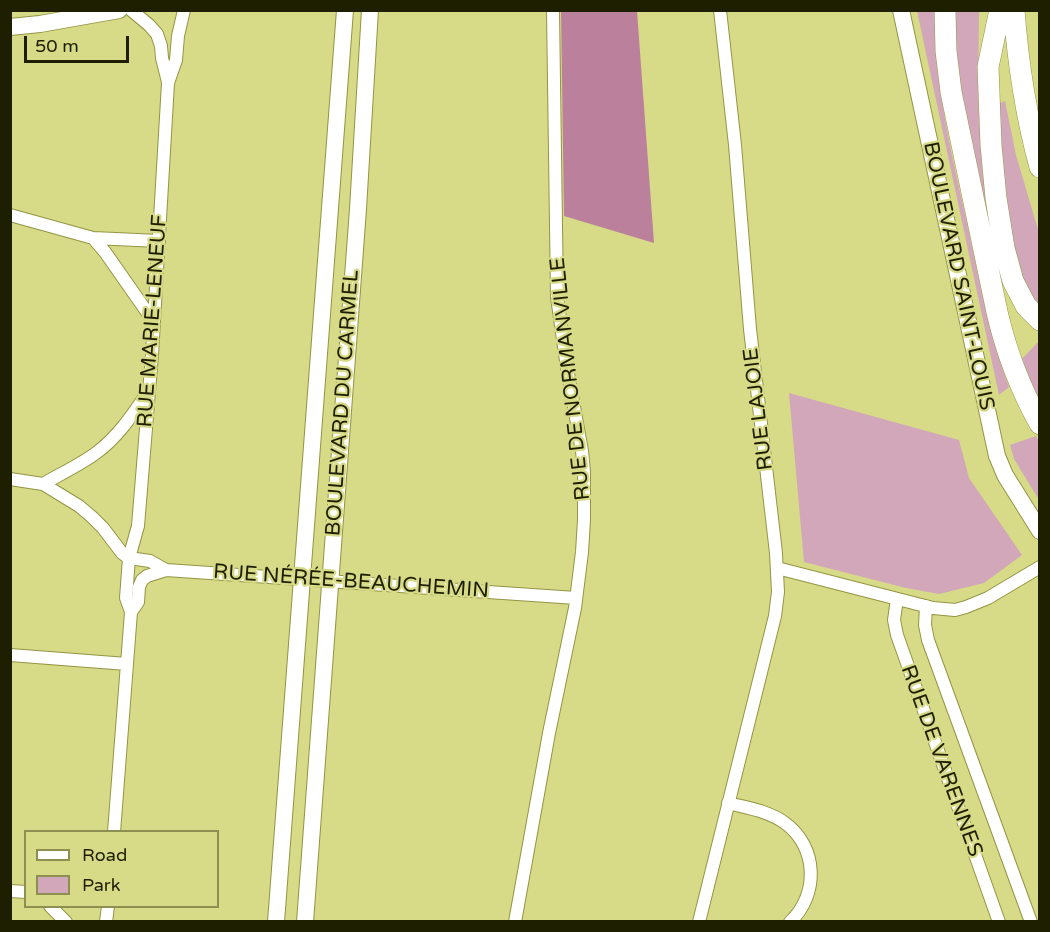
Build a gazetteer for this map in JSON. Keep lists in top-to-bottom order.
{
  "streets": {
    "street": [
      "BOULEVARD SAINT-LOUIS",
      "RUE MARIE-LENEUF",
      "RUE DE NORMANVILLE",
      "BOULEVARD DU CARMEL",
      "RUE LAJOIE",
      "RUE NÉRÉE-BEAUCHEMIN",
      "RUE DE VARENNES"
    ]
  },
  "crossings": [
    ["RUE MARIE-LENEUF", "RUE NÉRÉE-BEAUCHEMIN"],
    ["RUE DE NORMANVILLE", "RUE NÉRÉE-BEAUCHEMIN"],
    ["BOULEVARD DU CARMEL", "RUE NÉRÉE-BEAUCHEMIN"]
  ],
  "legend": ["Road", "Park"],
  "scale_bar": "50 m"
}
